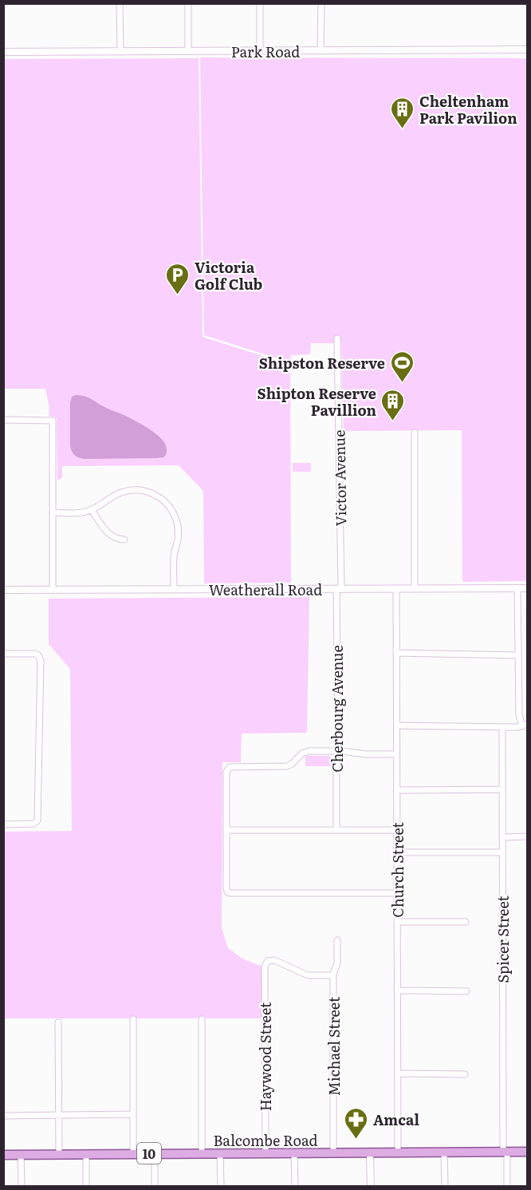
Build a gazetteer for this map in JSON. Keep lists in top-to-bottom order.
{
  "streets": {
    "main road": ["Balcombe Road", "10"],
    "street": [
      "Park Road",
      "Victor Avenue",
      "Weatherall Road",
      "Cherbourg Avenue",
      "Church Street",
      "Spicer Street",
      "Michael Street",
      "Haywood Street"
    ]
  },
  "crossings": [
    ["Victor Avenue", "Weatherall Road"],
    ["Victor Avenue", "Cherbourg Avenue"],
    ["Weatherall Road", "Cherbourg Avenue"],
    ["Weatherall Road", "Church Street"],
    ["Church Street", "Balcombe Road"],
    ["Spicer Street", "Balcombe Road"],
    ["Michael Street", "Haywood Street"],
    ["Michael Street", "Balcombe Road"],
    ["Haywood Street", "Balcombe Road"]
  ],
  "places": {
    "building": ["Cheltenham Park Pavilion", "Shipton Reserve Pavillion"],
    "parking": ["Victoria Golf Club"],
    "sports": ["Shipston Reserve"],
    "pharmacy": ["Amcal"]
  }
}
